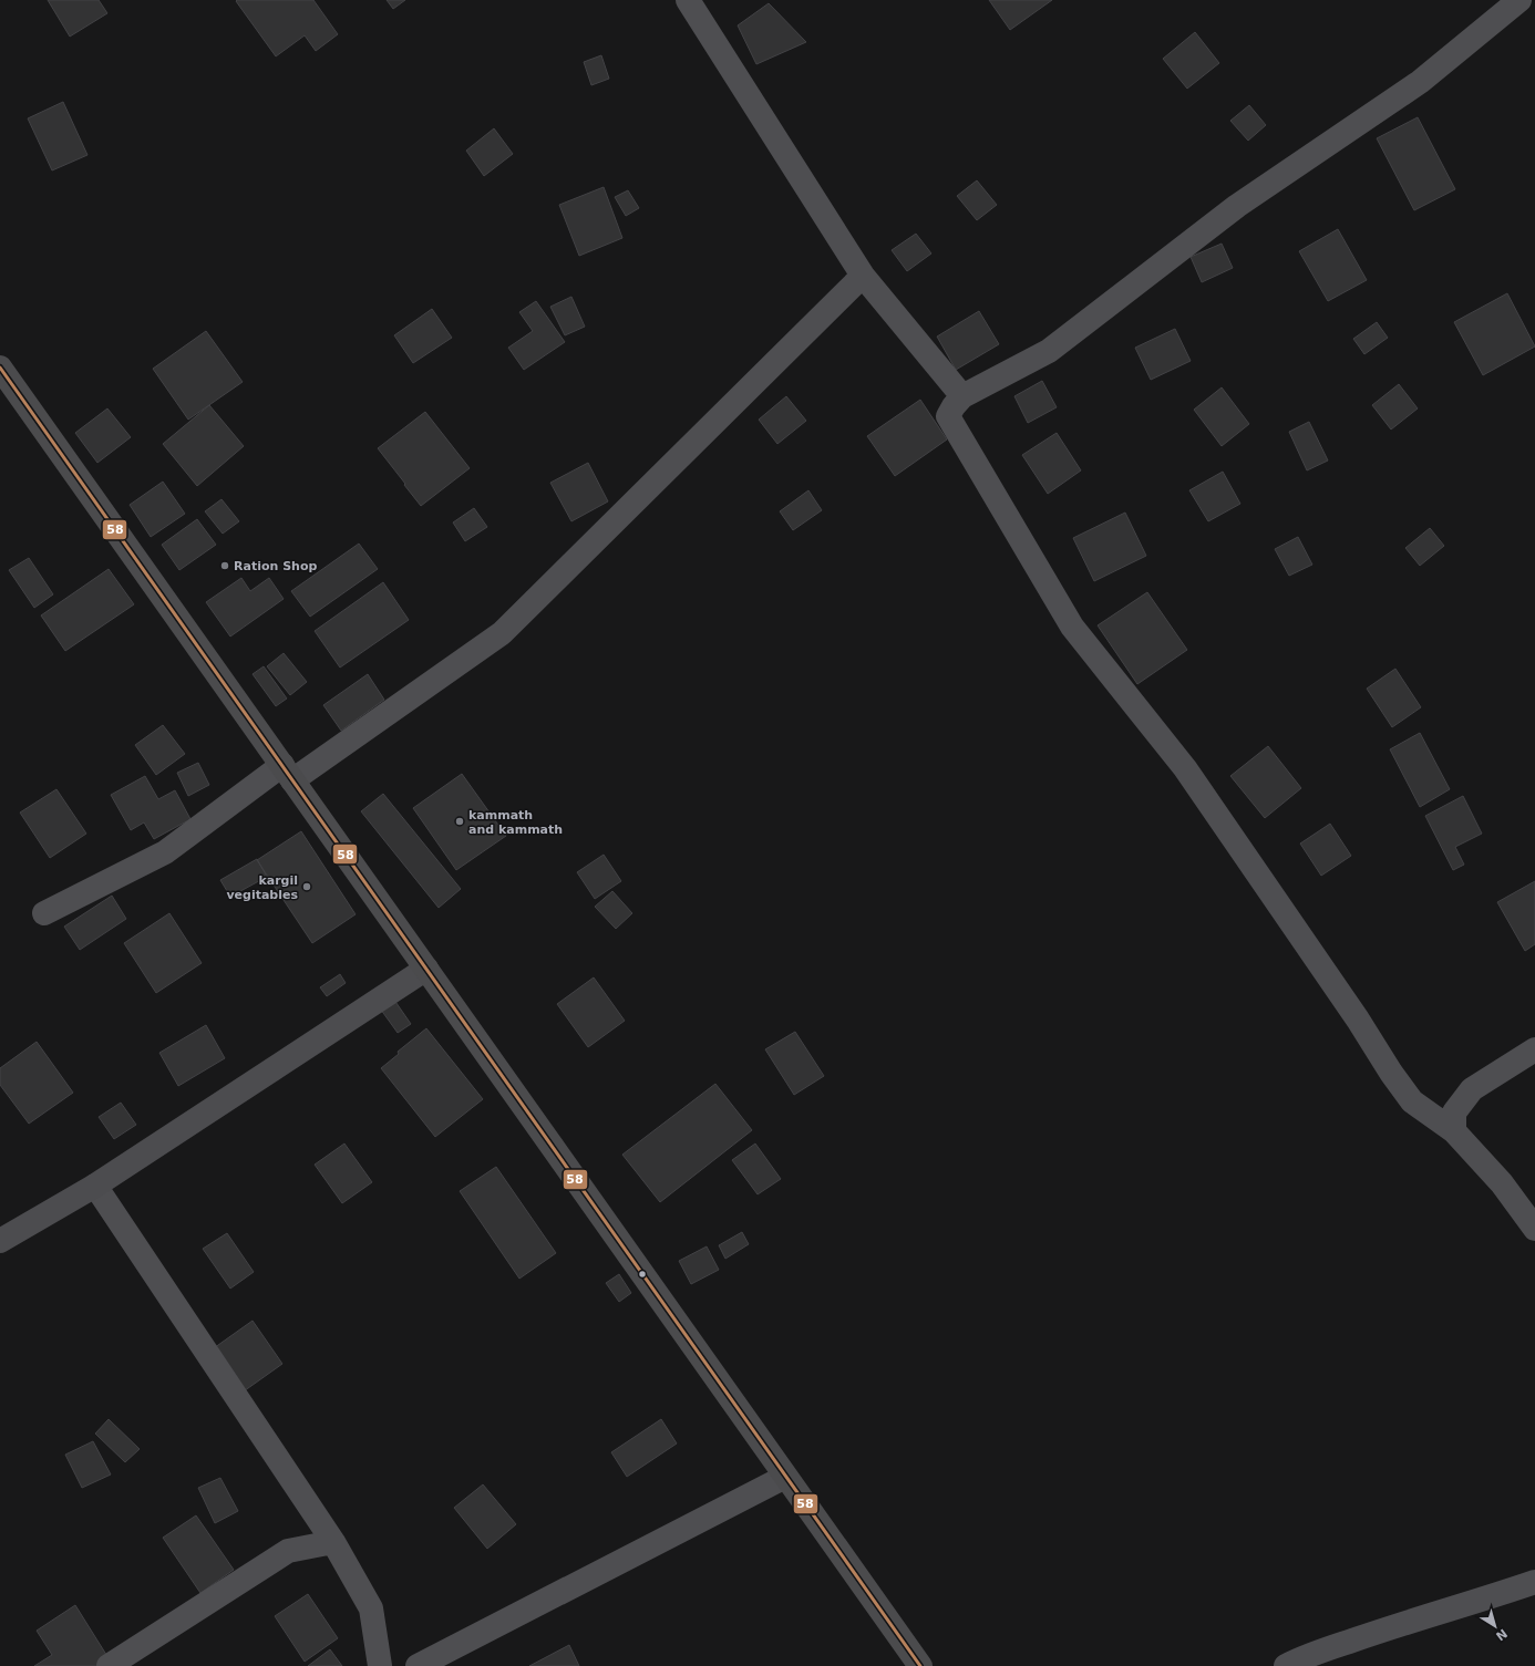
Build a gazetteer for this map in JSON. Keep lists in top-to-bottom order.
{
  "places": ["Ration Shop", "kammath and kammath", "kargil vegitables"],
  "lines": ["transit line 58"],
  "north": "bottom right"
}
